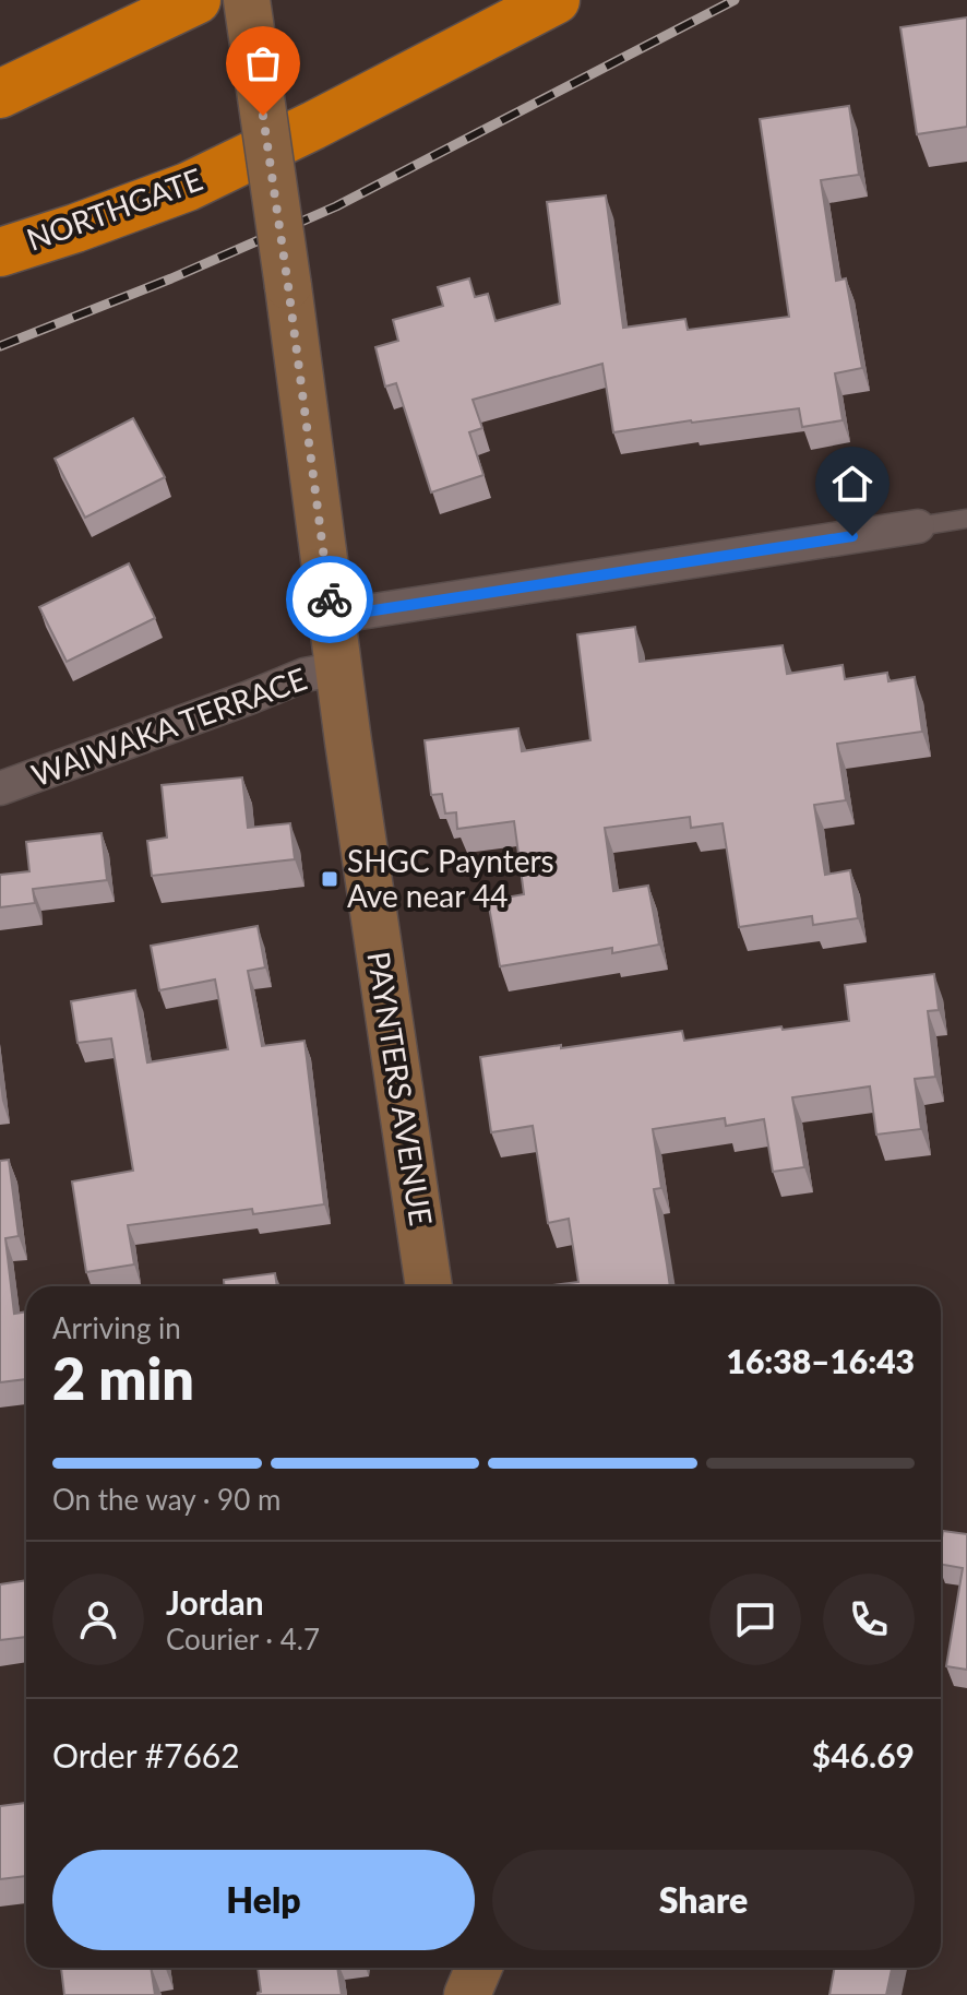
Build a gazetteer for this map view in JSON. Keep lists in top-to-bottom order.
{
  "streets": {
    "highway": ["NORTHGATE"],
    "street": ["WAIWAKA TERRACE", "PAYNTERS AVENUE"]
  },
  "crossings": [
    ["WAIWAKA TERRACE", "PAYNTERS AVENUE"]
  ],
  "places": {
    "transit": ["SHGC Paynters Ave near 44"]
  },
  "page": {
    "heading": ["2 min", "Arriving in", "16:38–16:43"],
    "panel": [
      "Jordan",
      "Courier · 4.7",
      "Order #7662",
      "$46.69"
    ],
    "bar": "On the way · 90 m",
    "buttons": ["Help", "Share"]
  }
}
